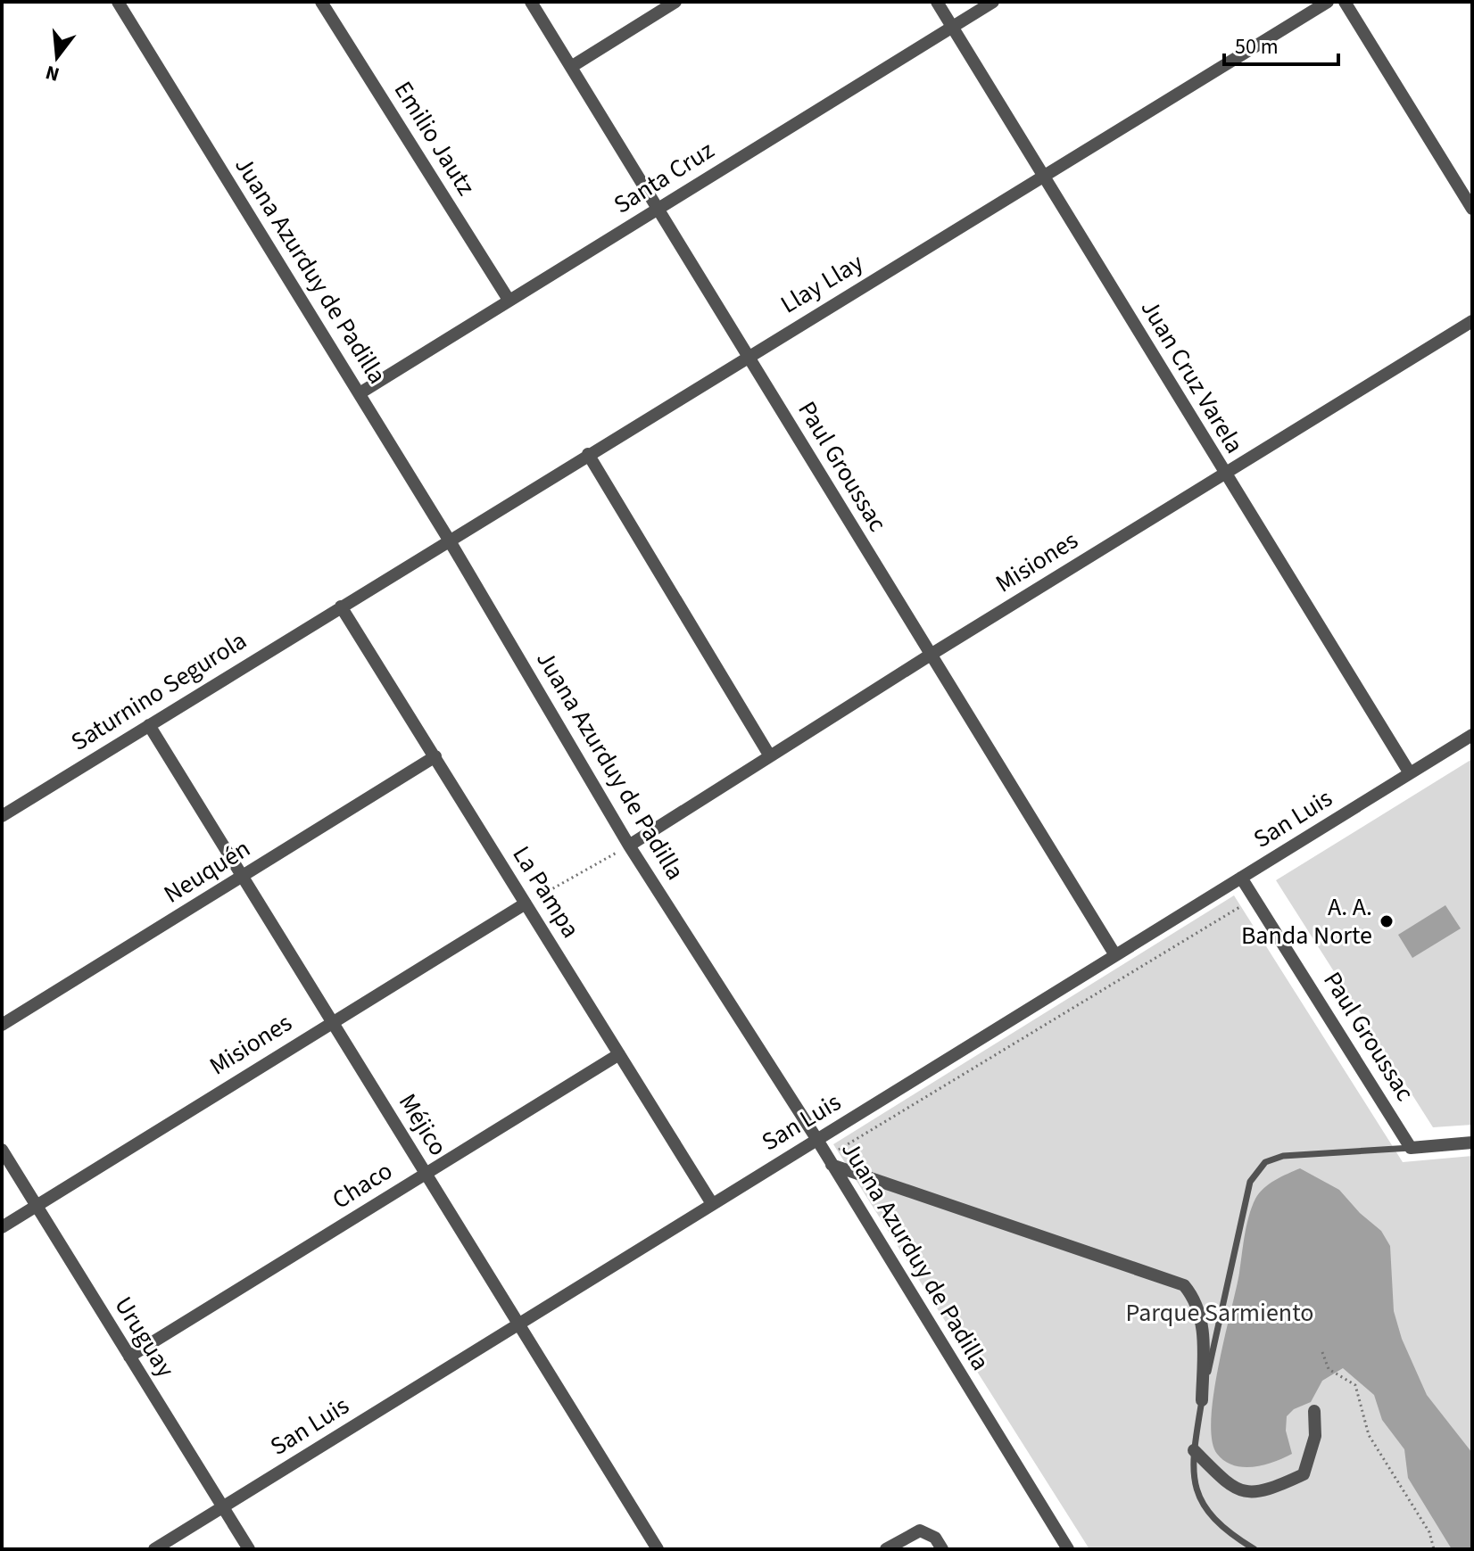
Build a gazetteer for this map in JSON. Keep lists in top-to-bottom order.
{
  "streets": {
    "street": [
      "Emilio Jautz",
      "Santa Cruz",
      "Juana Azurduy de Padilla",
      "Llay Llay",
      "Juan Cruz Varela",
      "Paul Groussac",
      "Misiones",
      "Saturnino Segurola",
      "San Luis",
      "Neuquén",
      "La Pampa",
      "Méjico",
      "Chaco",
      "Uruguay"
    ]
  },
  "crossings": [
    ["Emilio Jautz", "Santa Cruz"],
    ["Santa Cruz", "Juana Azurduy de Padilla"],
    ["Santa Cruz", "Juan Cruz Varela"],
    ["Santa Cruz", "Paul Groussac"],
    ["Juana Azurduy de Padilla", "Llay Llay"],
    ["Juana Azurduy de Padilla", "Misiones"],
    ["Juana Azurduy de Padilla", "San Luis"],
    ["Llay Llay", "Juan Cruz Varela"],
    ["Llay Llay", "Paul Groussac"],
    ["Llay Llay", "Saturnino Segurola"],
    ["Llay Llay", "La Pampa"],
    ["Juan Cruz Varela", "Misiones"],
    ["Juan Cruz Varela", "San Luis"],
    ["Paul Groussac", "Misiones"],
    ["Paul Groussac", "San Luis"],
    ["Misiones", "La Pampa"],
    ["Misiones", "Méjico"],
    ["Misiones", "Uruguay"],
    ["Saturnino Segurola", "La Pampa"],
    ["Saturnino Segurola", "Méjico"],
    ["San Luis", "La Pampa"],
    ["San Luis", "Méjico"],
    ["San Luis", "Uruguay"],
    ["Neuquén", "La Pampa"],
    ["Neuquén", "Méjico"],
    ["La Pampa", "Chaco"],
    ["Méjico", "Chaco"],
    ["Chaco", "Uruguay"]
  ],
  "parks": ["Parque Sarmiento"],
  "places": ["A. A. Banda Norte"],
  "scale_bar": "50 m",
  "north": "bottom"
}
